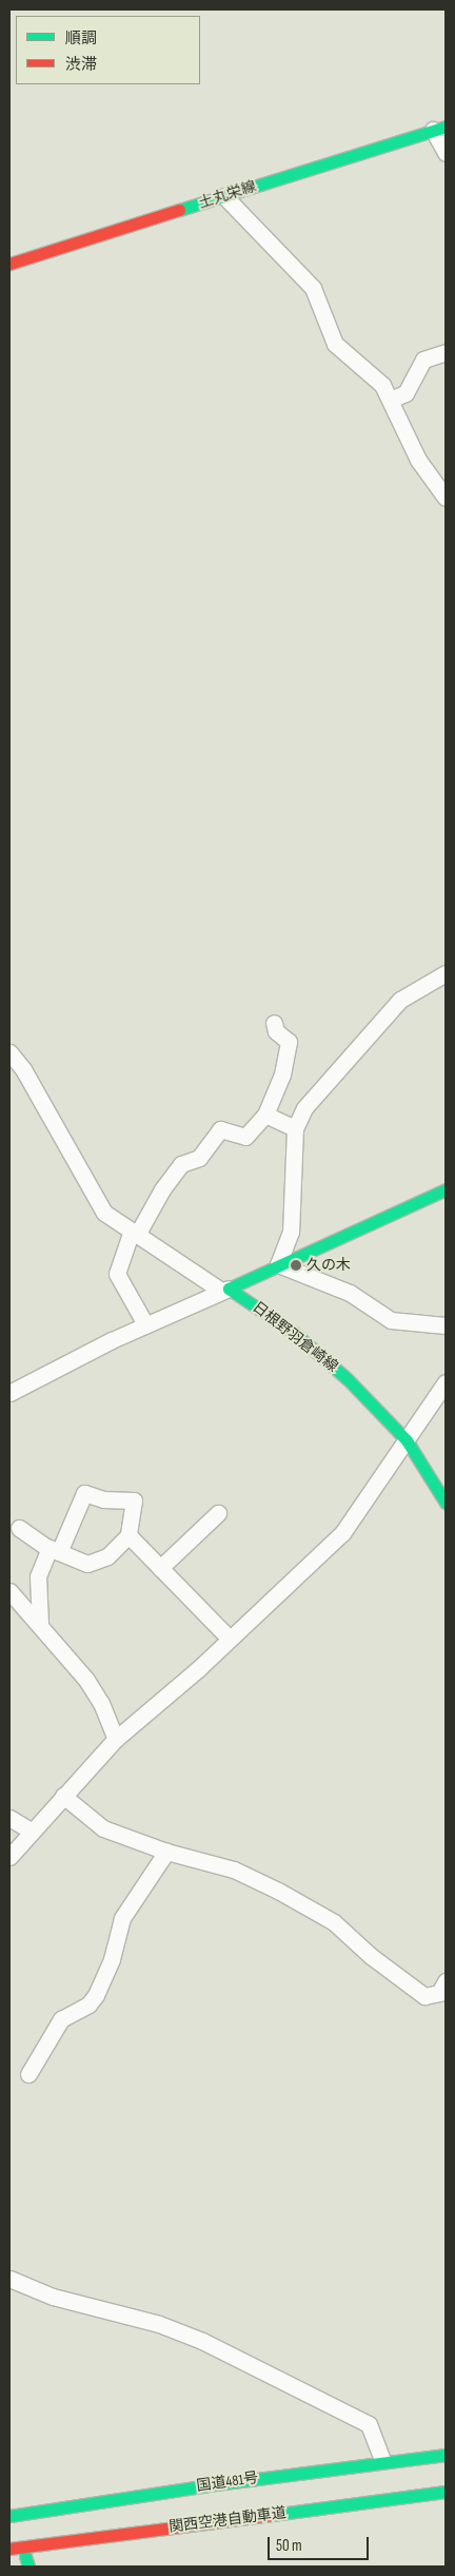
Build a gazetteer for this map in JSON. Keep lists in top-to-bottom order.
{
  "streets": {
    "main road": [
      "土丸栄線",
      "日根野羽倉崎線",
      "国道481号",
      "関西空港自動車道"
    ]
  },
  "places": ["久の木"],
  "legend": ["順調", "渋滞"],
  "scale_bar": "50 m"
}
